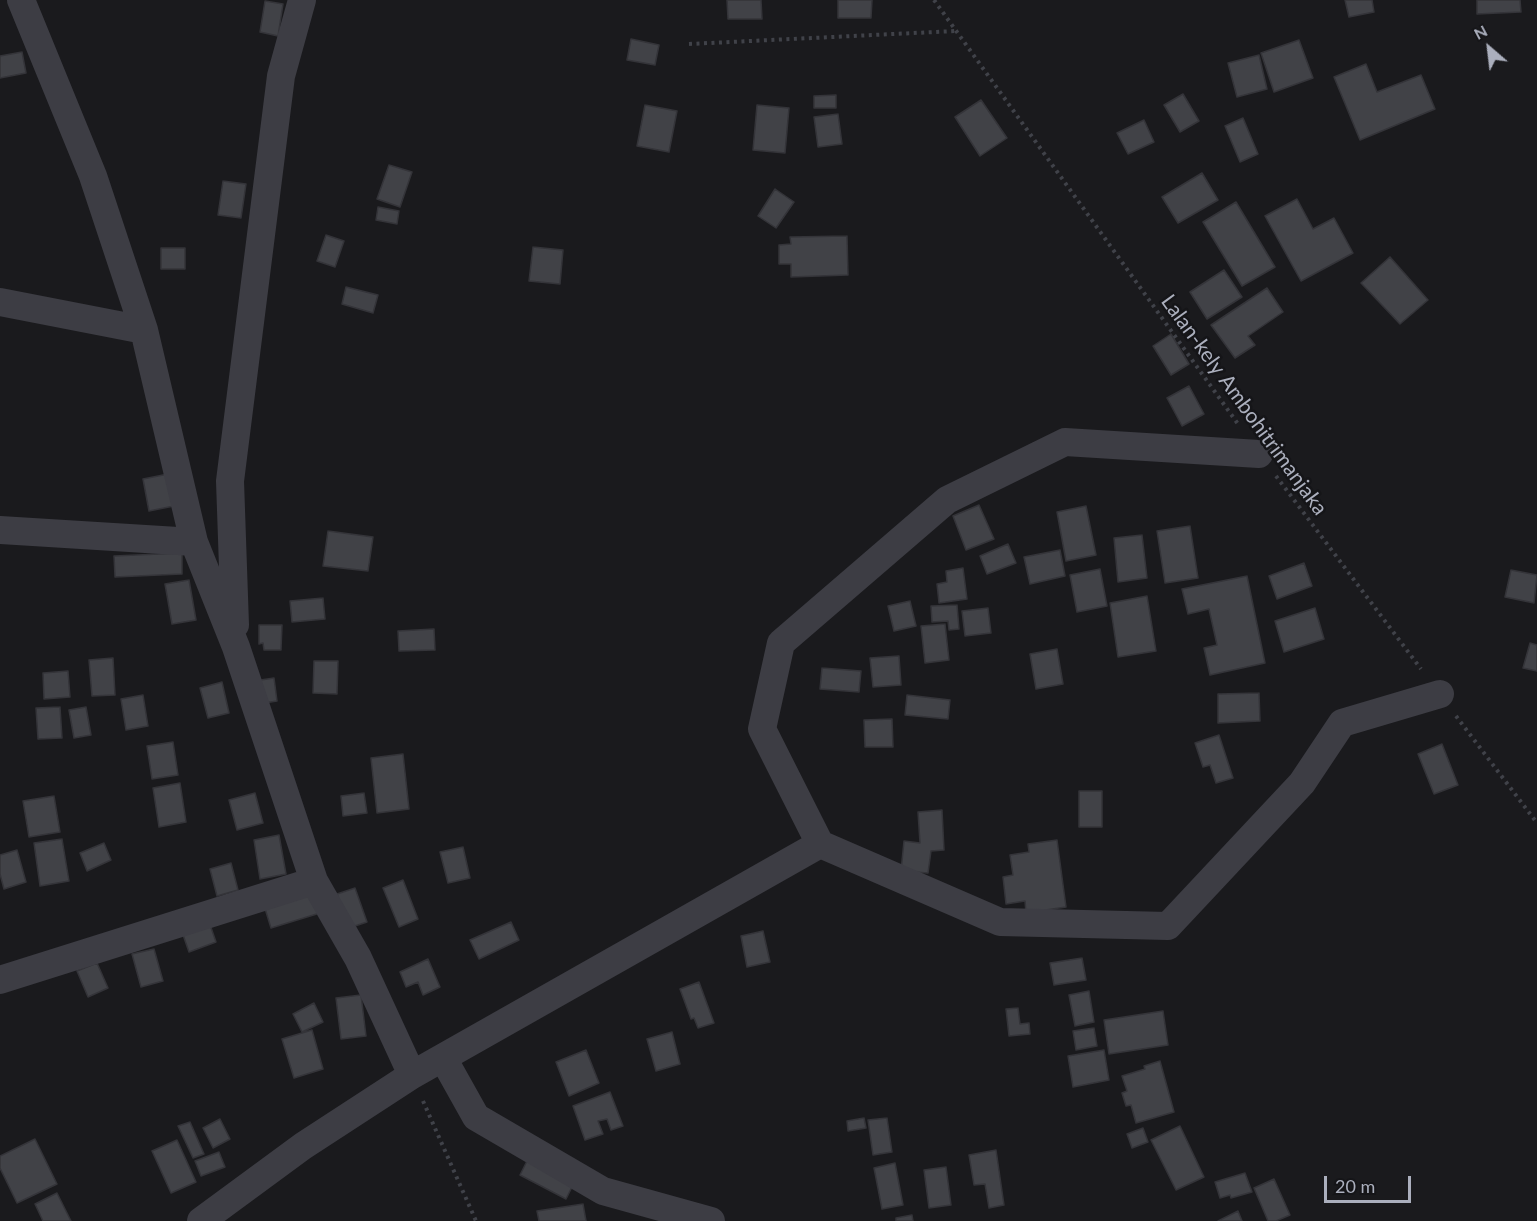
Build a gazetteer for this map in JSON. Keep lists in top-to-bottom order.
{
  "streets": {
    "path": ["Lalan-kely Ambohitrimanjaka"]
  },
  "scale_bar": "20 m",
  "north": "top left"
}
